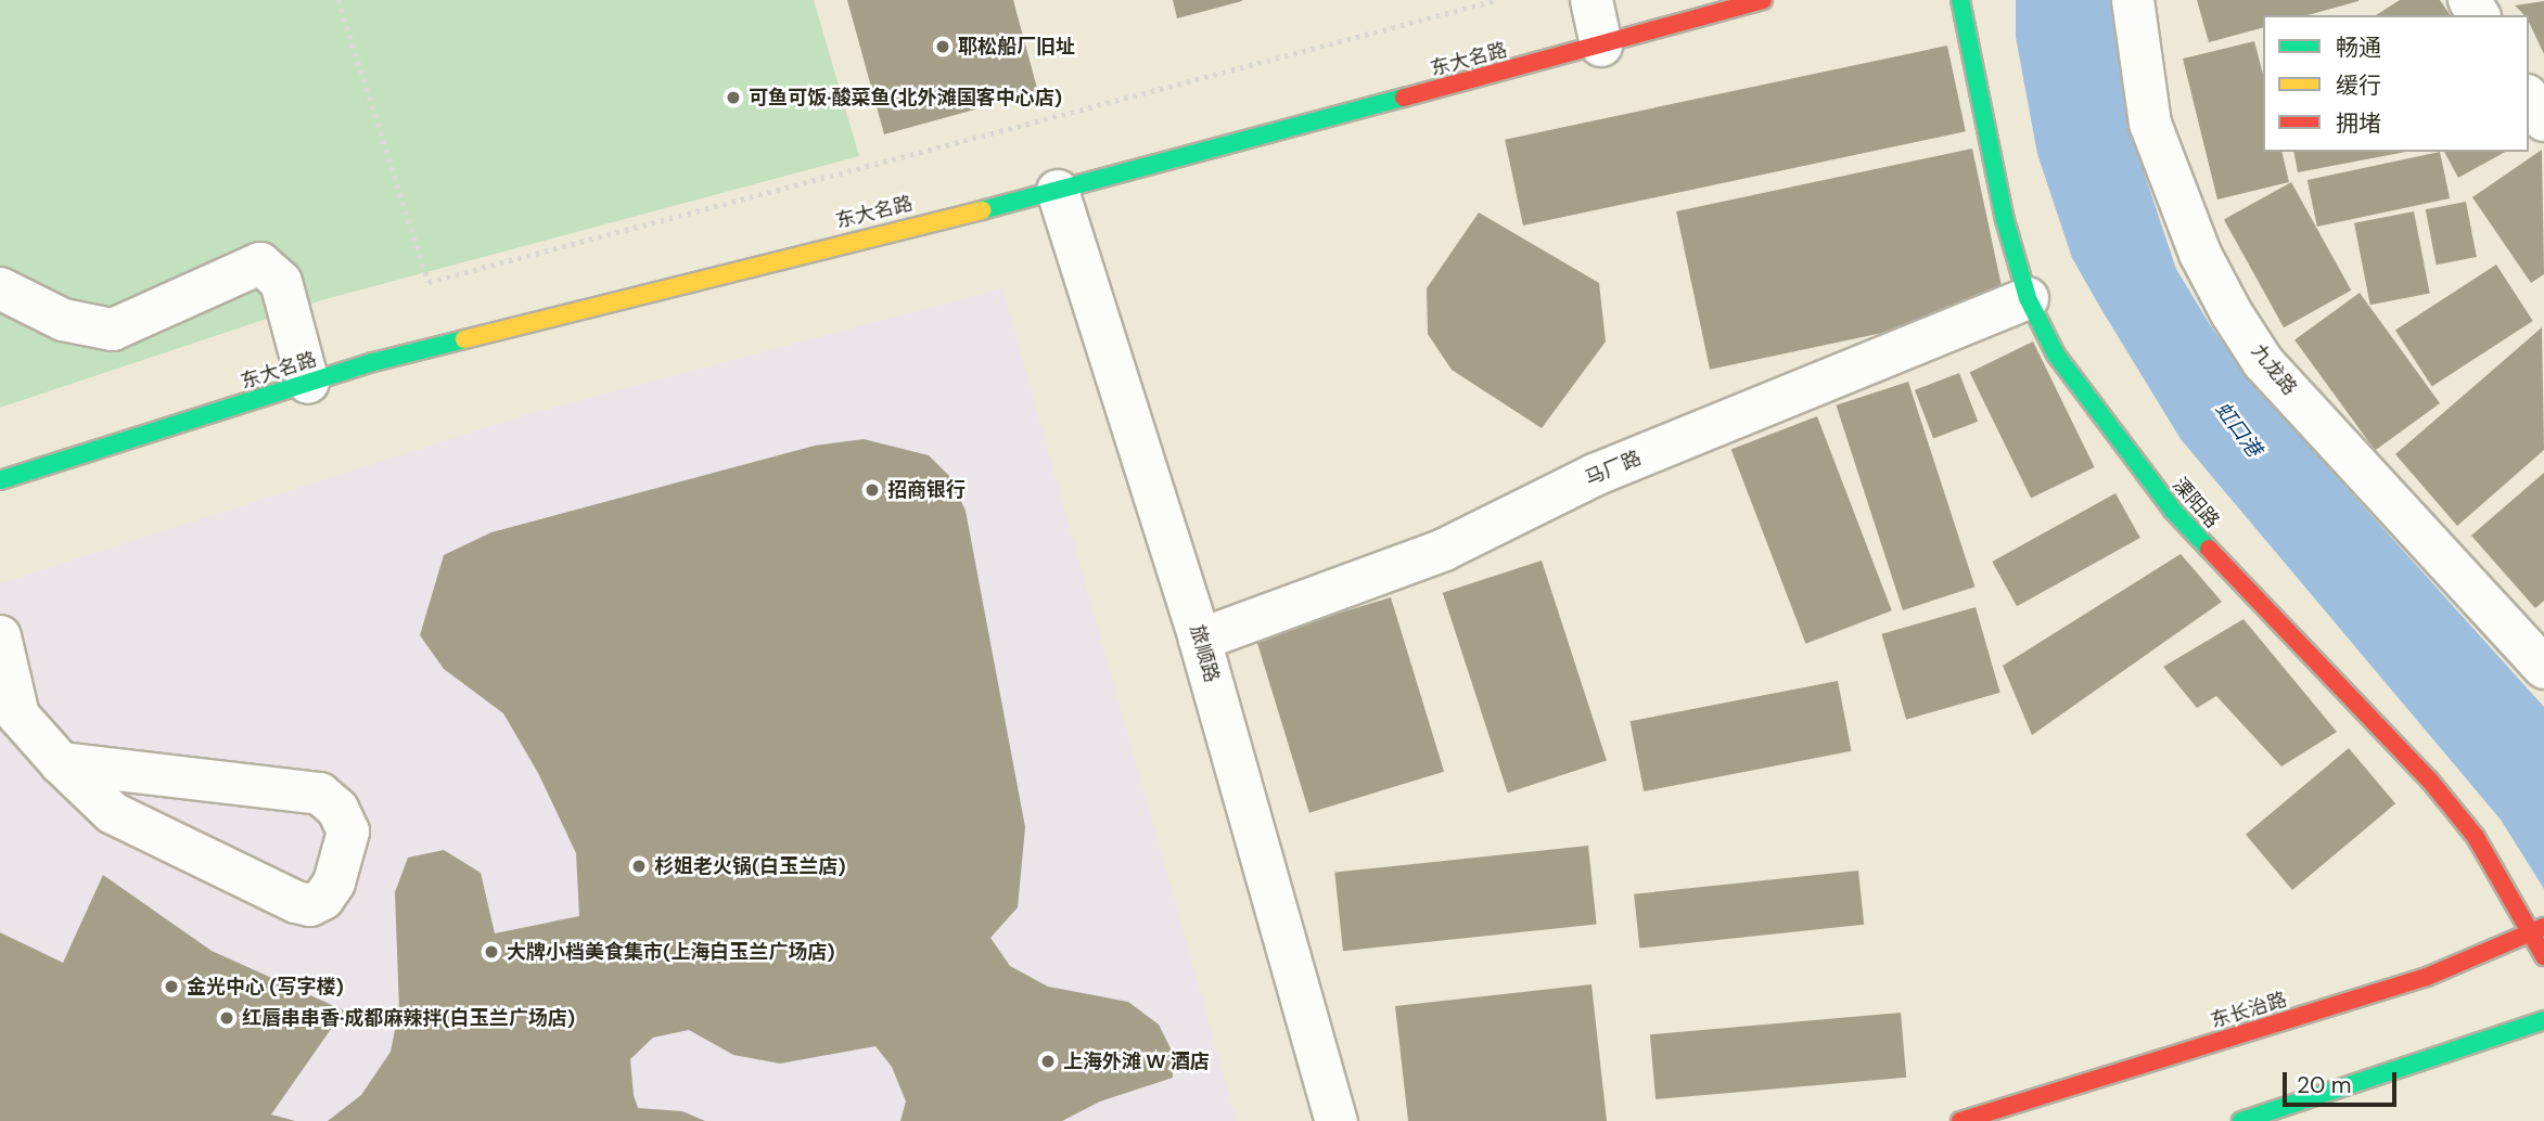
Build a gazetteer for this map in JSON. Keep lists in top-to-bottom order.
{
  "streets": {
    "main road": ["东大名路", "溧阳路", "东长治路"],
    "street": ["九龙路", "马厂路", "旅顺路"]
  },
  "crossings": [
    ["东大名路", "旅顺路"],
    ["马厂路", "溧阳路"],
    ["马厂路", "旅顺路"],
    ["溧阳路", "东长治路"]
  ],
  "water": ["虹口港"],
  "places": [
    "耶松船厂旧址",
    "可鱼可饭·酸菜鱼(北外滩国客中心店)",
    "招商银行",
    "杉姐老火锅(白玉兰店)",
    "大牌小档美食集市(上海白玉兰广场店)",
    "金光中心 (写字楼)",
    "红唇串串香·成都麻辣拌(白玉兰广场店)",
    "上海外滩 W 酒店"
  ],
  "legend": ["畅通", "缓行", "拥堵"],
  "scale_bar": "20 m"
}
